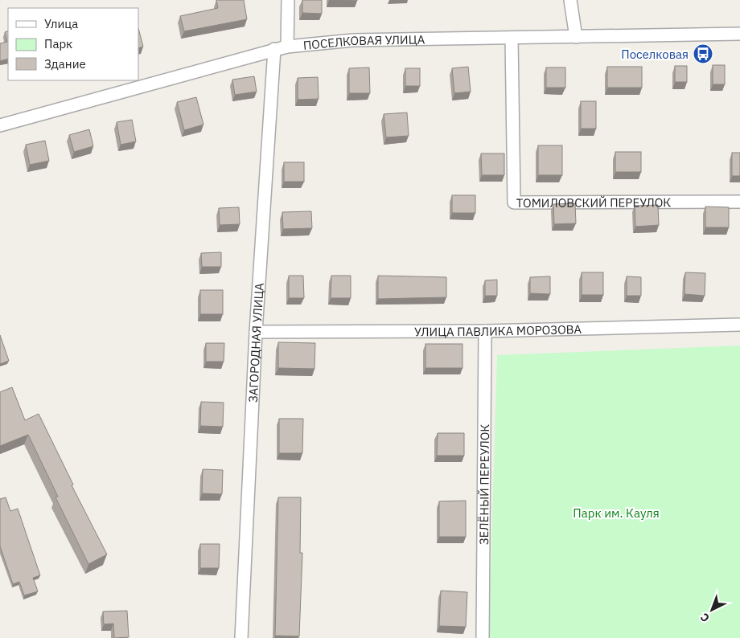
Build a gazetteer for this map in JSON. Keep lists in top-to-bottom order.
{
  "streets": {
    "street": [
      "ПОСЕЛКОВАЯ УЛИЦА",
      "ТОМИЛОВСКИЙ ПЕРЕУЛОК",
      "УЛИЦА ПАВЛИКА МОРОЗОВА",
      "ЗАГОРОДНАЯ УЛИЦА",
      "ЗЕЛЁНЫЙ ПЕРЕУЛОК"
    ]
  },
  "crossings": [
    ["ПОСЕЛКОВАЯ УЛИЦА", "ТОМИЛОВСКИЙ ПЕРЕУЛОК"],
    ["ПОСЕЛКОВАЯ УЛИЦА", "ЗАГОРОДНАЯ УЛИЦА"],
    ["УЛИЦА ПАВЛИКА МОРОЗОВА", "ЗАГОРОДНАЯ УЛИЦА"],
    ["УЛИЦА ПАВЛИКА МОРОЗОВА", "ЗЕЛЁНЫЙ ПЕРЕУЛОК"]
  ],
  "parks": ["Парк им. Кауля"],
  "places": {
    "bus stop": ["Поселковая"]
  },
  "legend": ["Улица", "Парк", "Здание"],
  "north": "bottom left"
}
